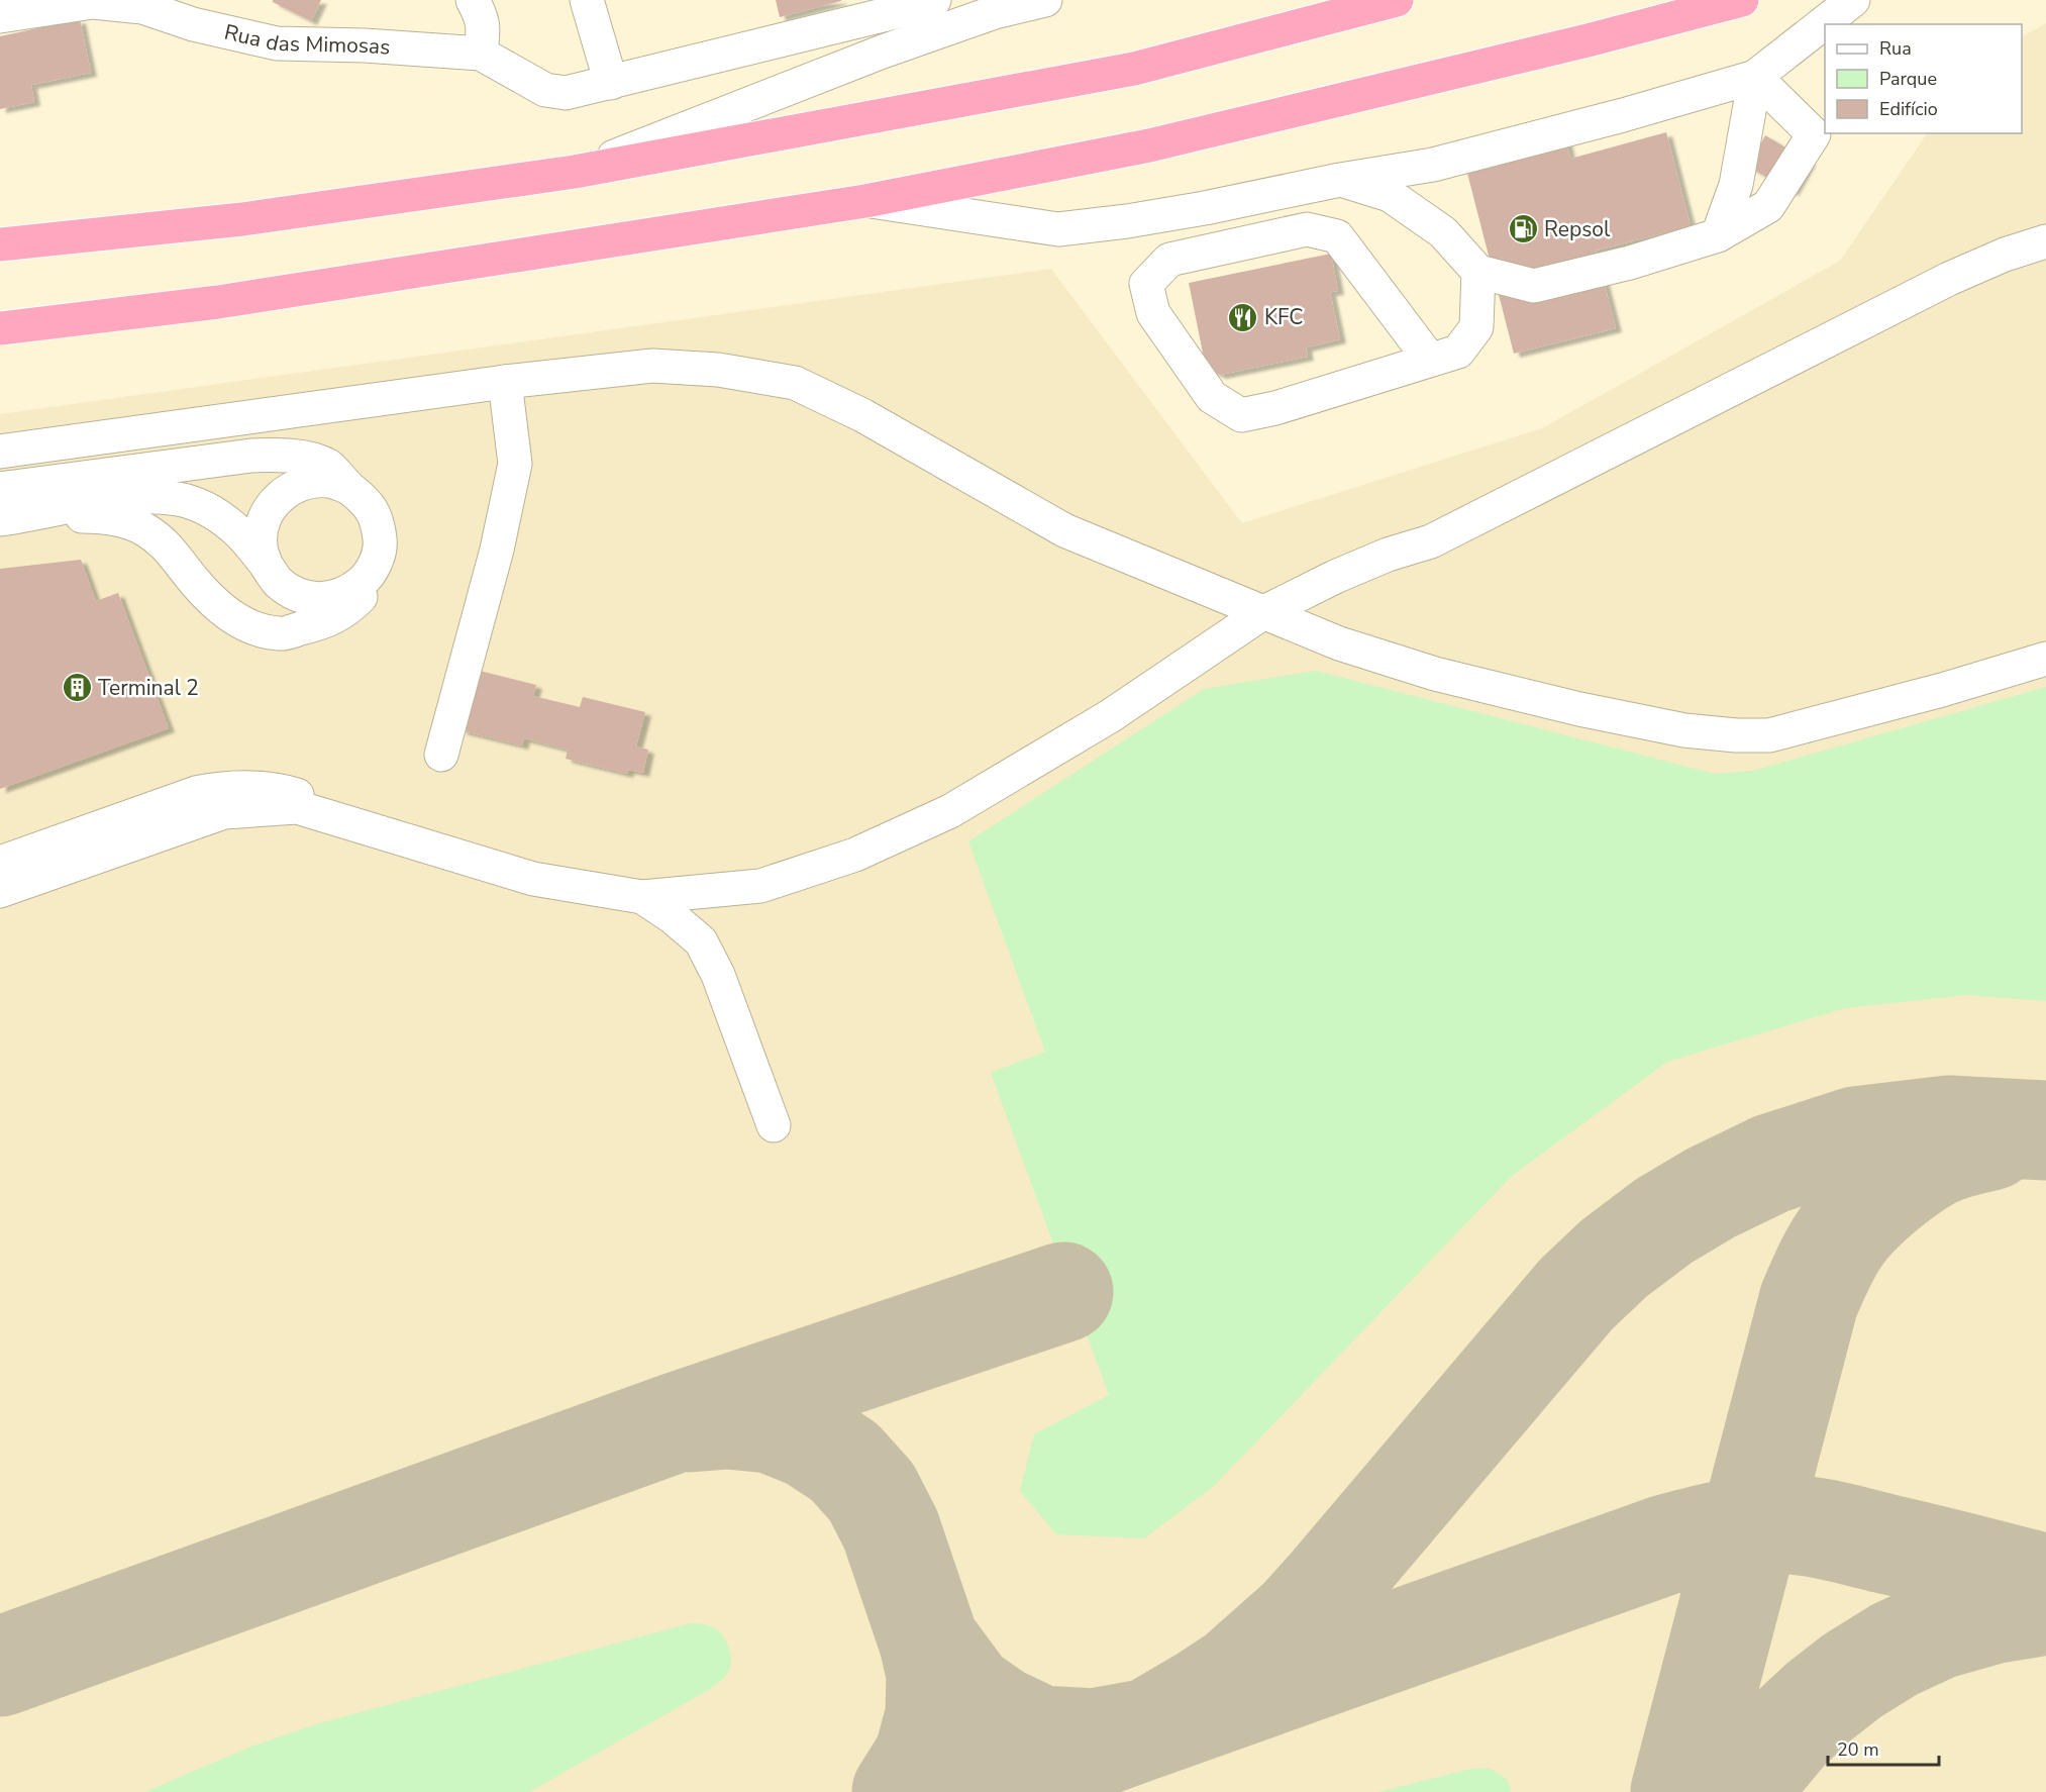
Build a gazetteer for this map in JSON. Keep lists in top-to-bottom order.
{
  "streets": {
    "street": ["Rua das Mimosas"]
  },
  "places": {
    "fuel station": ["Repsol"],
    "restaurant": ["KFC"],
    "building": ["Terminal 2"]
  },
  "legend": ["Rua", "Parque", "Edifício"],
  "scale_bar": "20 m"
}
